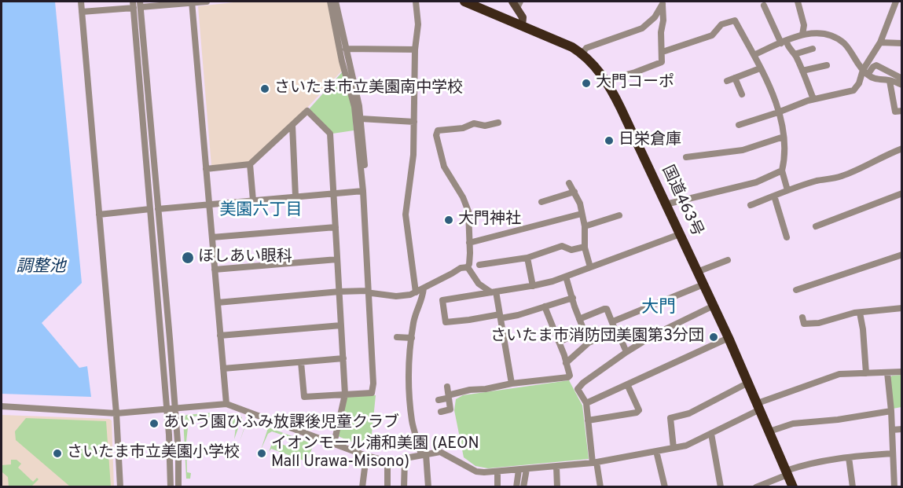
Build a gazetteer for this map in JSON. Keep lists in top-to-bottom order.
{
  "streets": {
    "highway": ["国道463号"]
  },
  "districts": ["美園六丁目", "大門"],
  "water": ["調整池"],
  "places": [
    "大門コーポ",
    "さいたま市立美園南中学校",
    "日栄倉庫",
    "大門神社",
    "ほしあい眼科",
    "さいたま市消防団美園第3分団",
    "あいう園ひふみ放課後児童クラブ",
    "さいたま市立美園小学校",
    "イオンモール浦和美園 (AEON Mall Urawa-Misono)"
  ]
}
